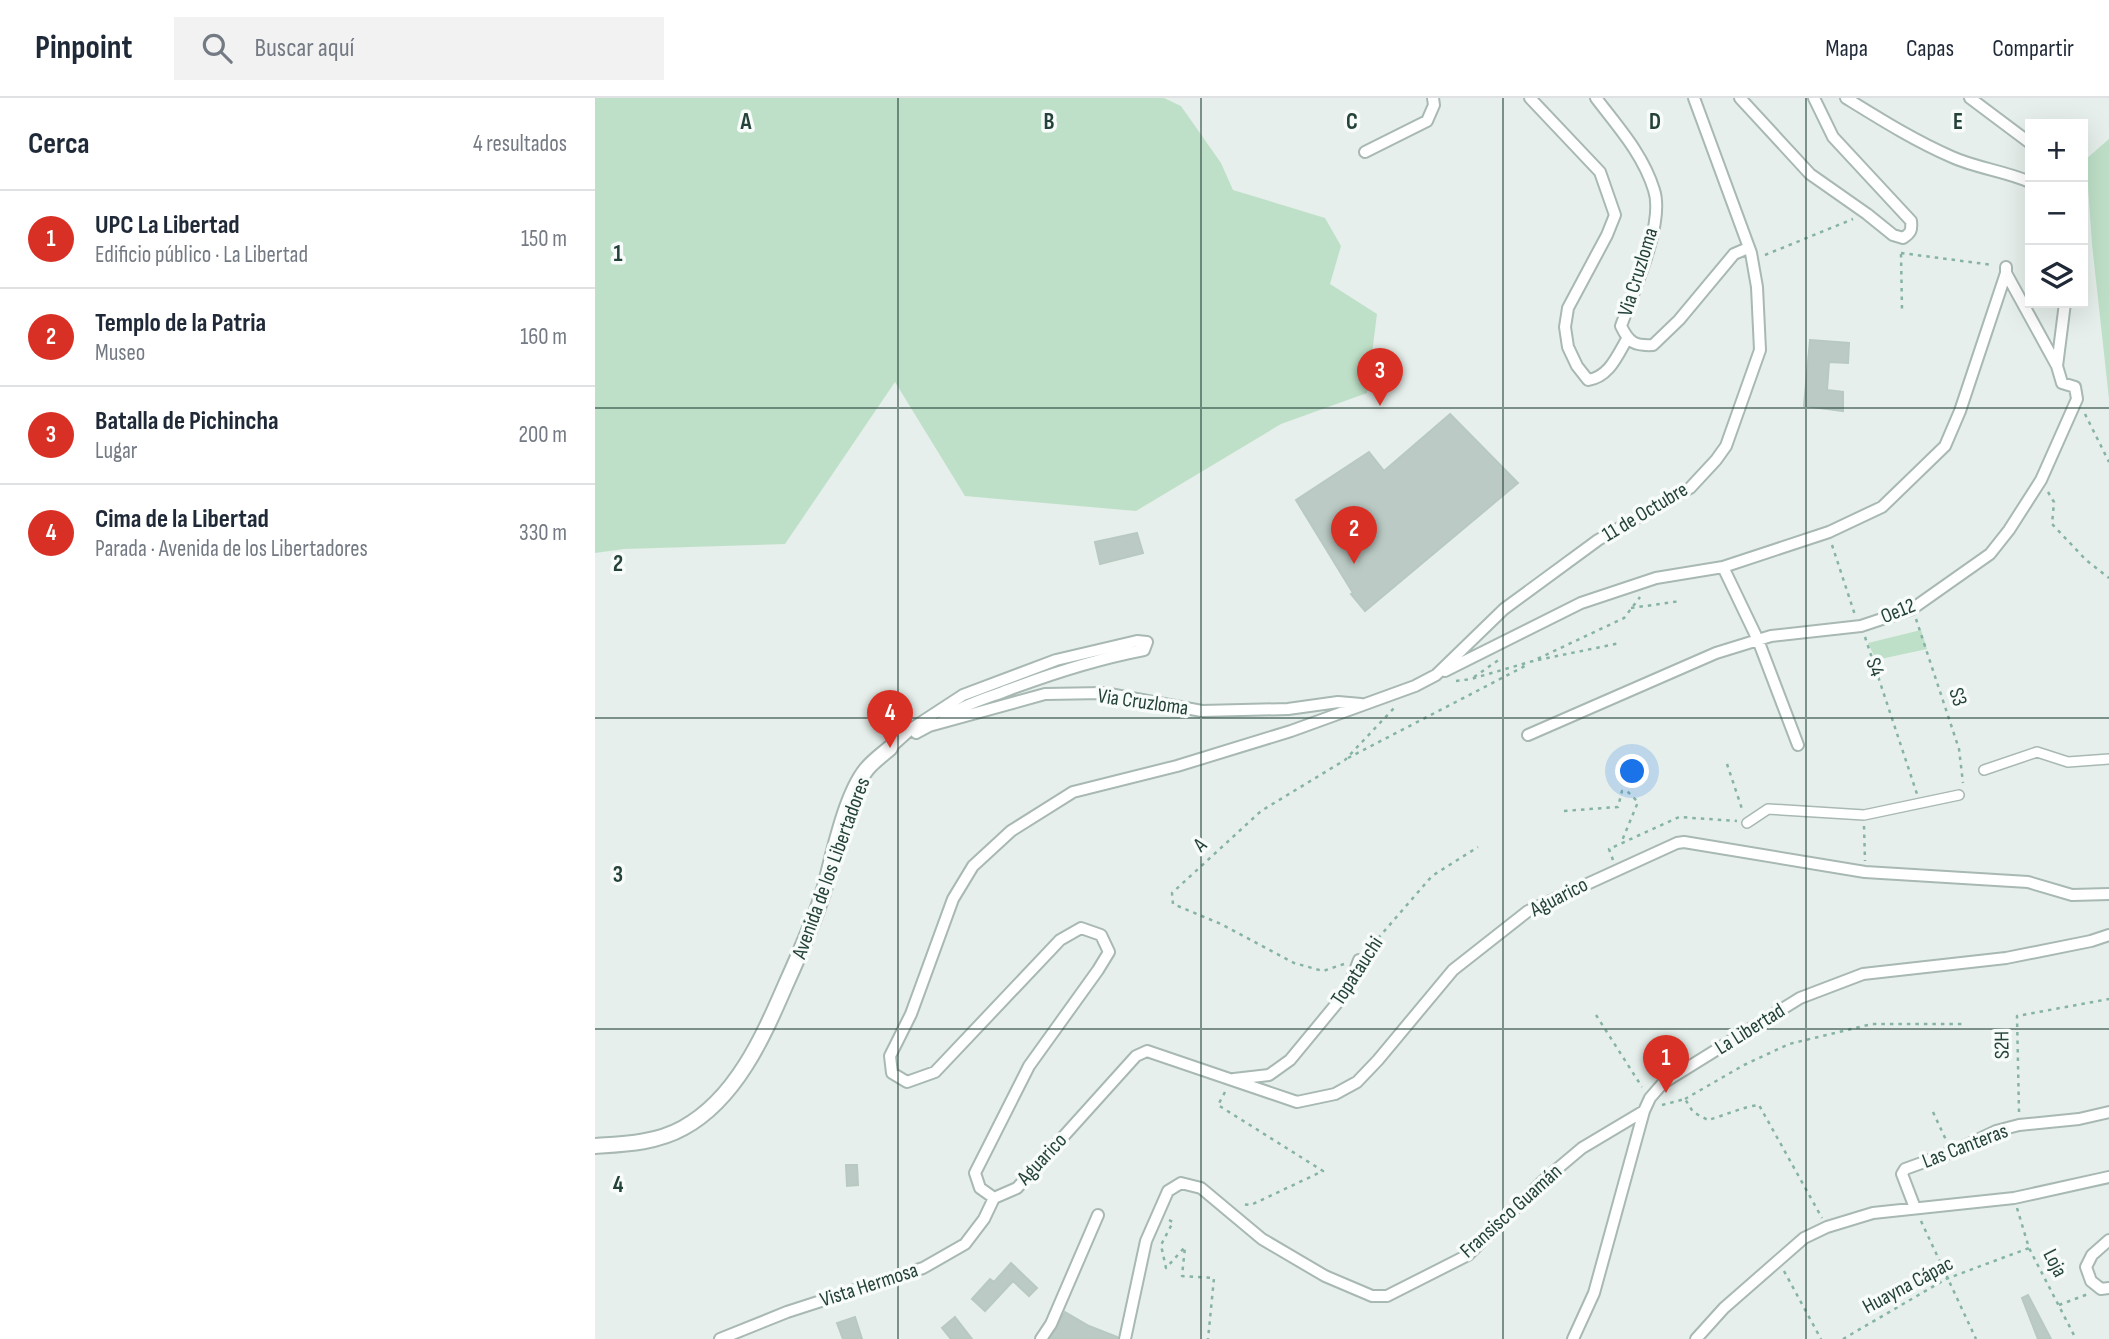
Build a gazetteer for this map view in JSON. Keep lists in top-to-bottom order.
{
  "streets": {
    "street": [
      "Via Cruzloma",
      "11 de Octubre",
      "Oe12",
      "Avenida de los Libertadores",
      "Aguarico",
      "Topatauchi",
      "La Libertad",
      "Las Canteras",
      "Fransisco Guamán",
      "Vista Hermosa"
    ],
    "path": [
      "S4",
      "S3",
      "A",
      "S2H",
      "Loja",
      "Huayna Cápac"
    ]
  },
  "crossings": [
    ["Via Cruzloma", "11 de Octubre"],
    ["Via Cruzloma", "Avenida de los Libertadores"],
    ["Via Cruzloma", "Aguarico"],
    ["11 de Octubre", "Aguarico"],
    ["Oe12", "S4"],
    ["Oe12", "S3"],
    ["A", "Topatauchi"],
    ["Aguarico", "Topatauchi"],
    ["Aguarico", "Vista Hermosa"],
    ["La Libertad", "Fransisco Guamán"],
    ["S2H", "Las Canteras"],
    ["Loja", "Huayna Cápac"]
  ],
  "page": {
    "header": "Pinpoint",
    "search": "Buscar aquí",
    "nav": ["Mapa", "Capas", "Compartir"],
    "heading": ["Cerca", "4 resultados"],
    "map_buttons": ["+", "−"],
    "list": [
      {
        "mark": "1",
        "name": "UPC La Libertad",
        "note": "Edificio público · La Libertad",
        "value": "150 m"
      },
      {
        "mark": "2",
        "name": "Templo de la Patria",
        "note": "Museo",
        "value": "160 m"
      },
      {
        "mark": "3",
        "name": "Batalla de Pichincha",
        "note": "Lugar",
        "value": "200 m"
      },
      {
        "mark": "4",
        "name": "Cima de la Libertad",
        "note": "Parada · Avenida de los Libertadores",
        "value": "330 m"
      }
    ],
    "pins": [
      "3",
      "2",
      "4",
      "1"
    ]
  },
  "grid": {
    "columns": [
      "A",
      "B",
      "C",
      "D",
      "E"
    ],
    "rows": [
      "1",
      "2",
      "3",
      "4"
    ]
  }
}
